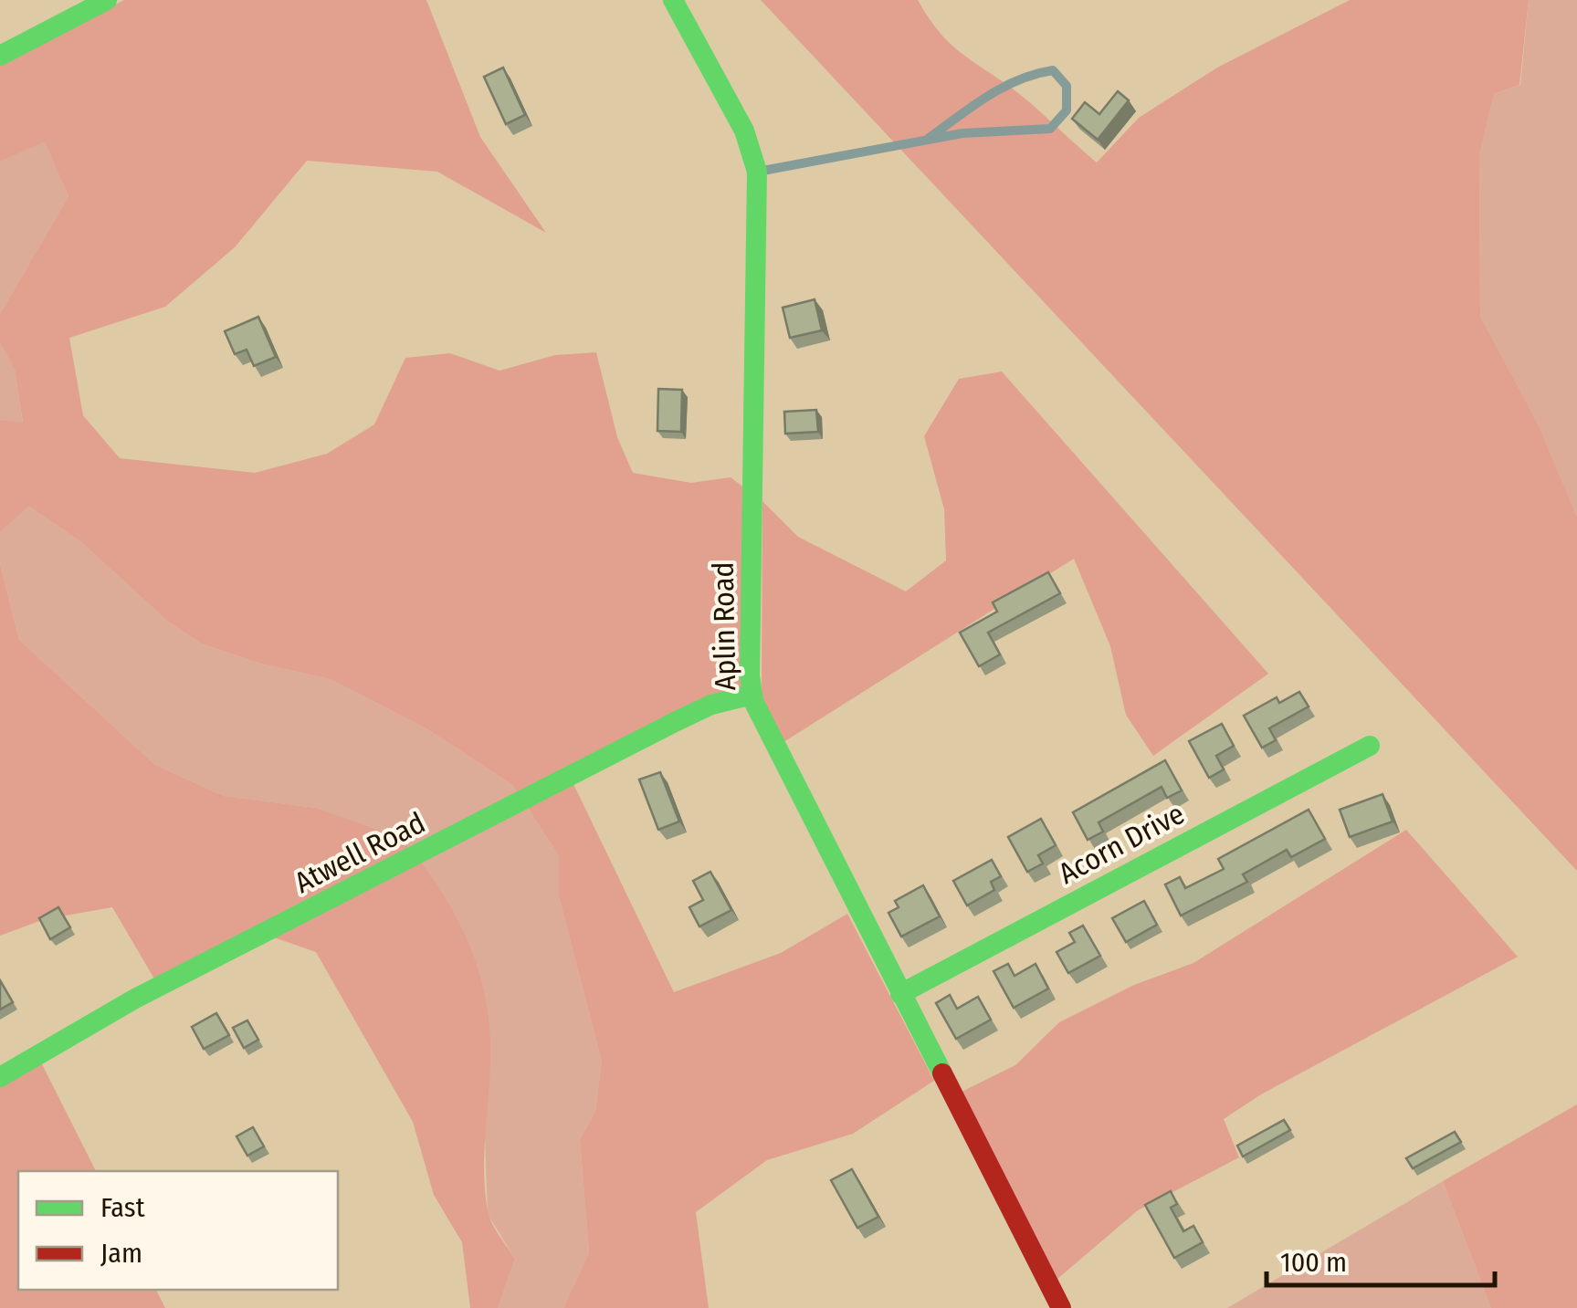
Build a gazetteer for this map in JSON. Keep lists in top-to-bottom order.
{
  "streets": {
    "street": ["Aplin Road", "Acorn Drive", "Atwell Road"]
  },
  "crossings": [
    ["Aplin Road", "Acorn Drive"],
    ["Aplin Road", "Atwell Road"]
  ],
  "legend": ["Fast", "Jam"],
  "scale_bar": "100 m"
}
